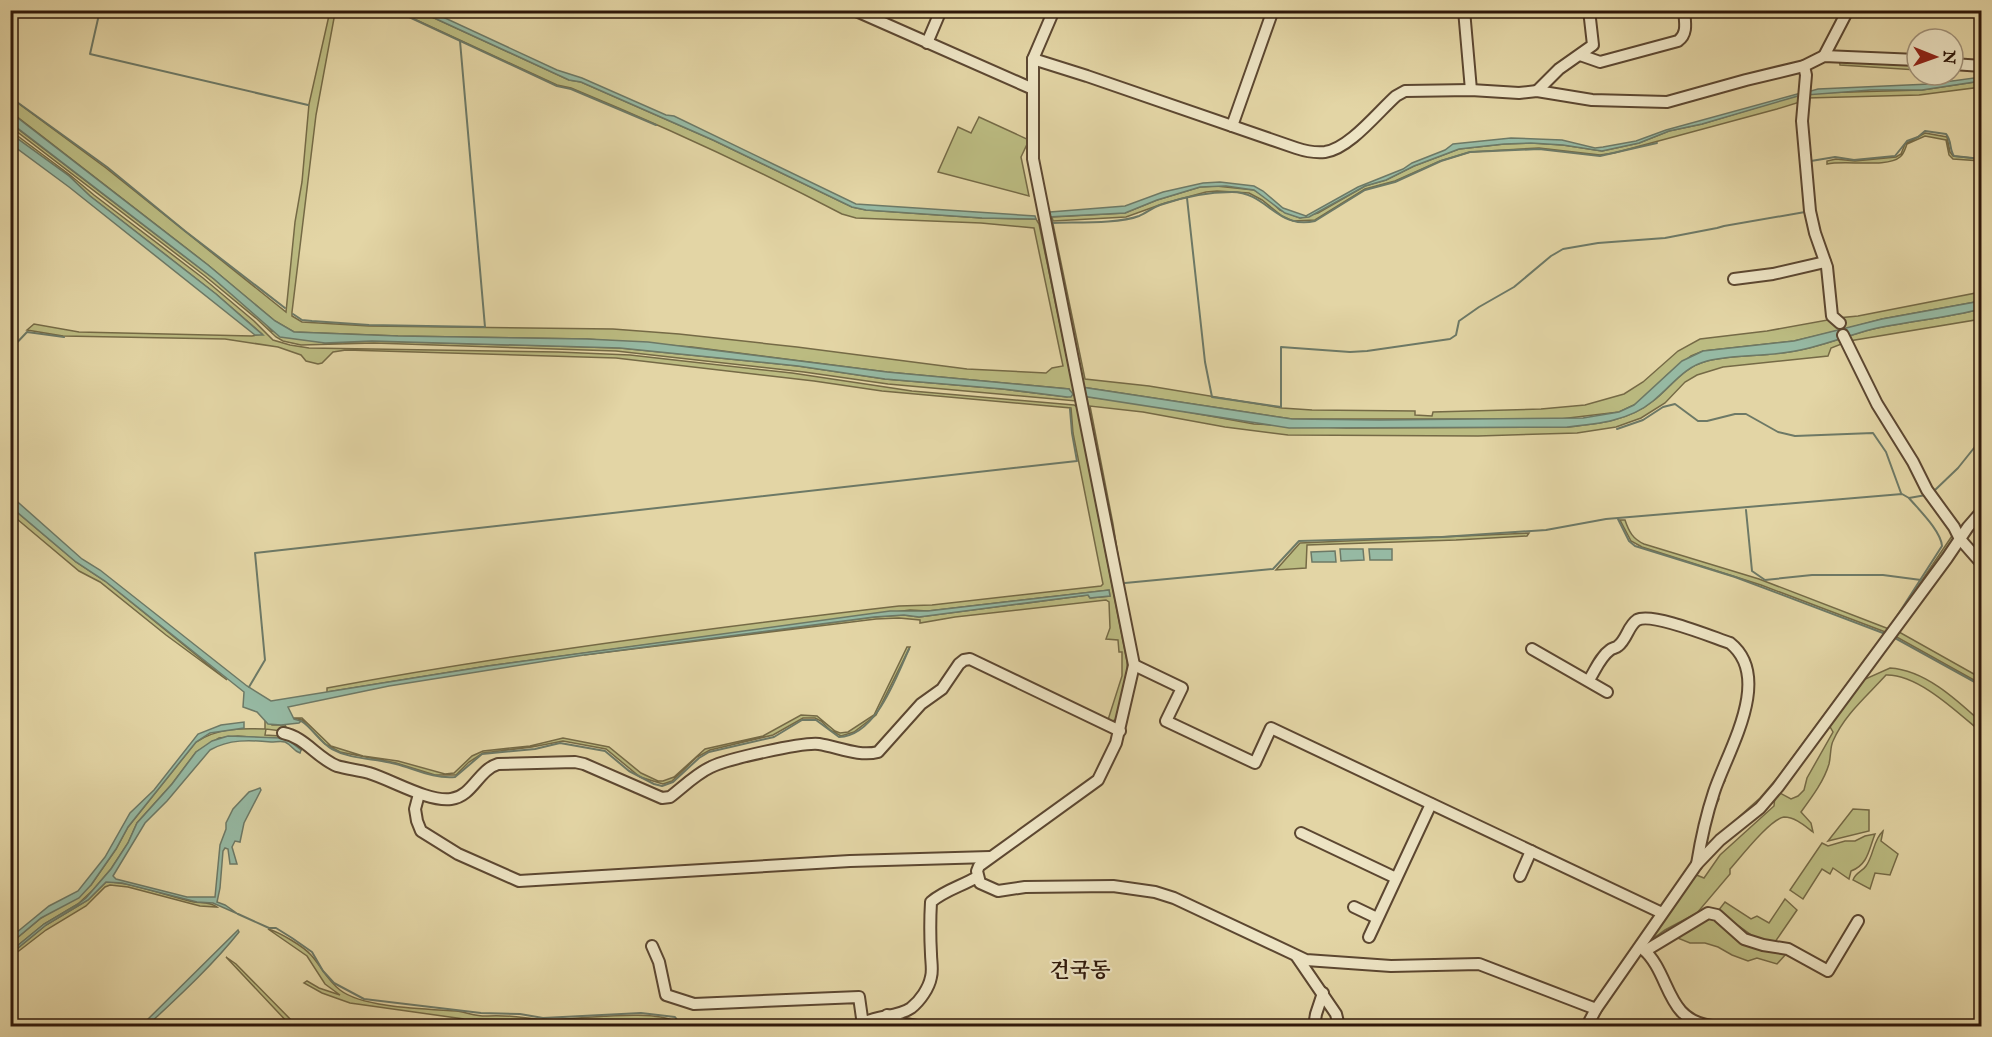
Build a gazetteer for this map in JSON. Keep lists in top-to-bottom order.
{
  "districts": ["건국동"],
  "north": "right"
}
